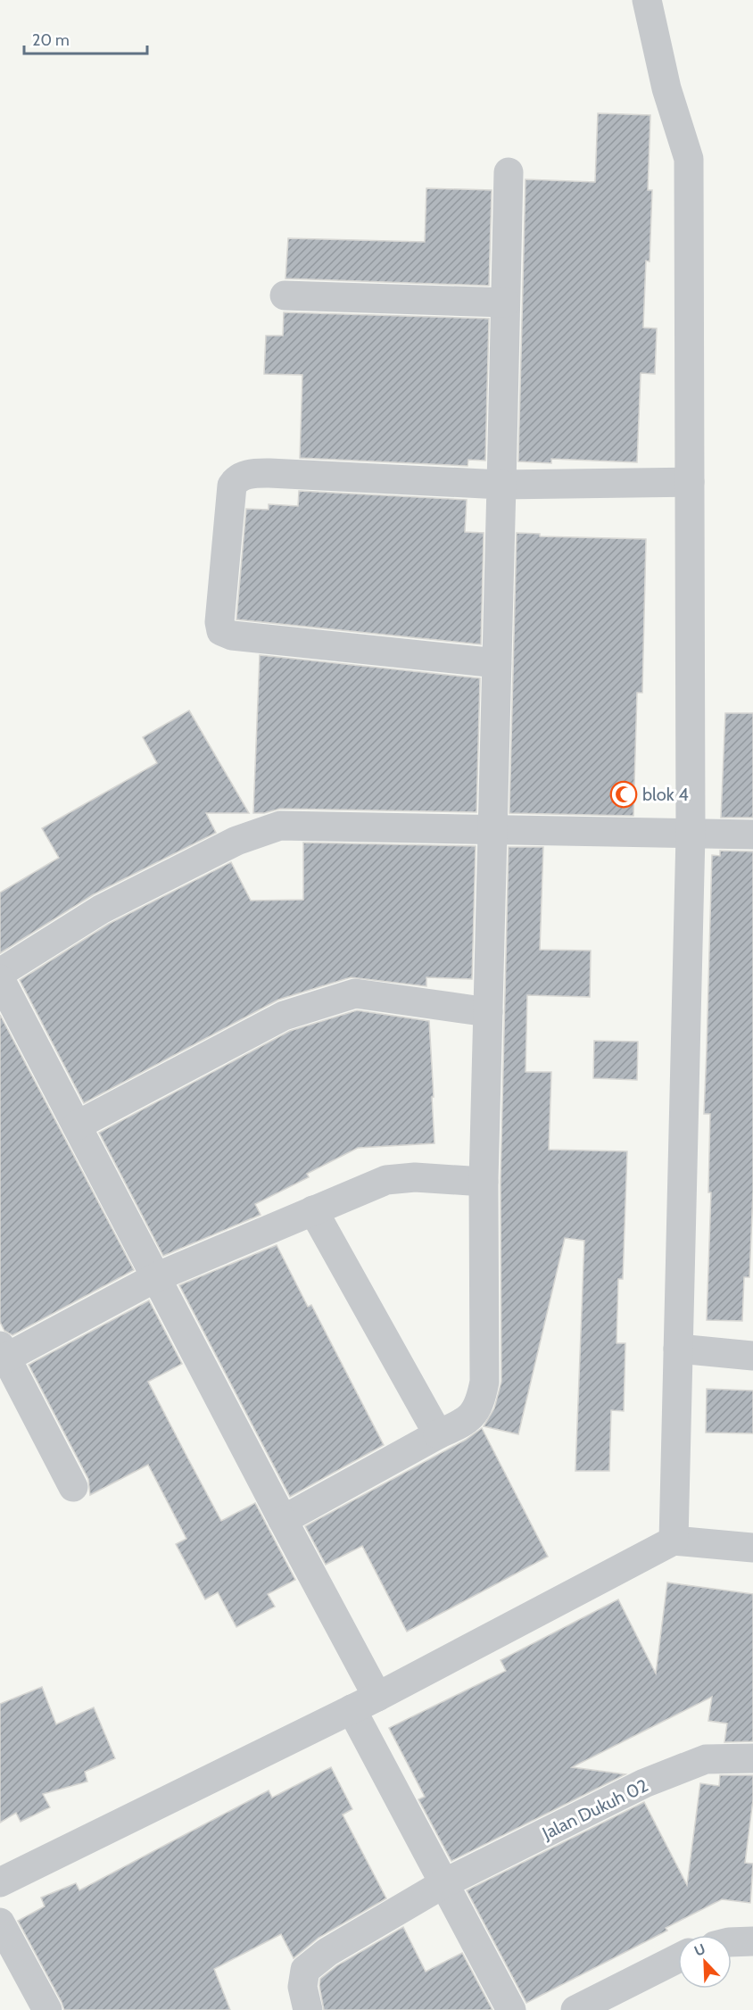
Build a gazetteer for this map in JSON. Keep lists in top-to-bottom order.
{
  "streets": {
    "street": ["Jalan Dukuh 02"]
  },
  "places": {
    "mosque": ["blok 4"]
  },
  "scale_bar": "20 m",
  "north": "top left"
}
